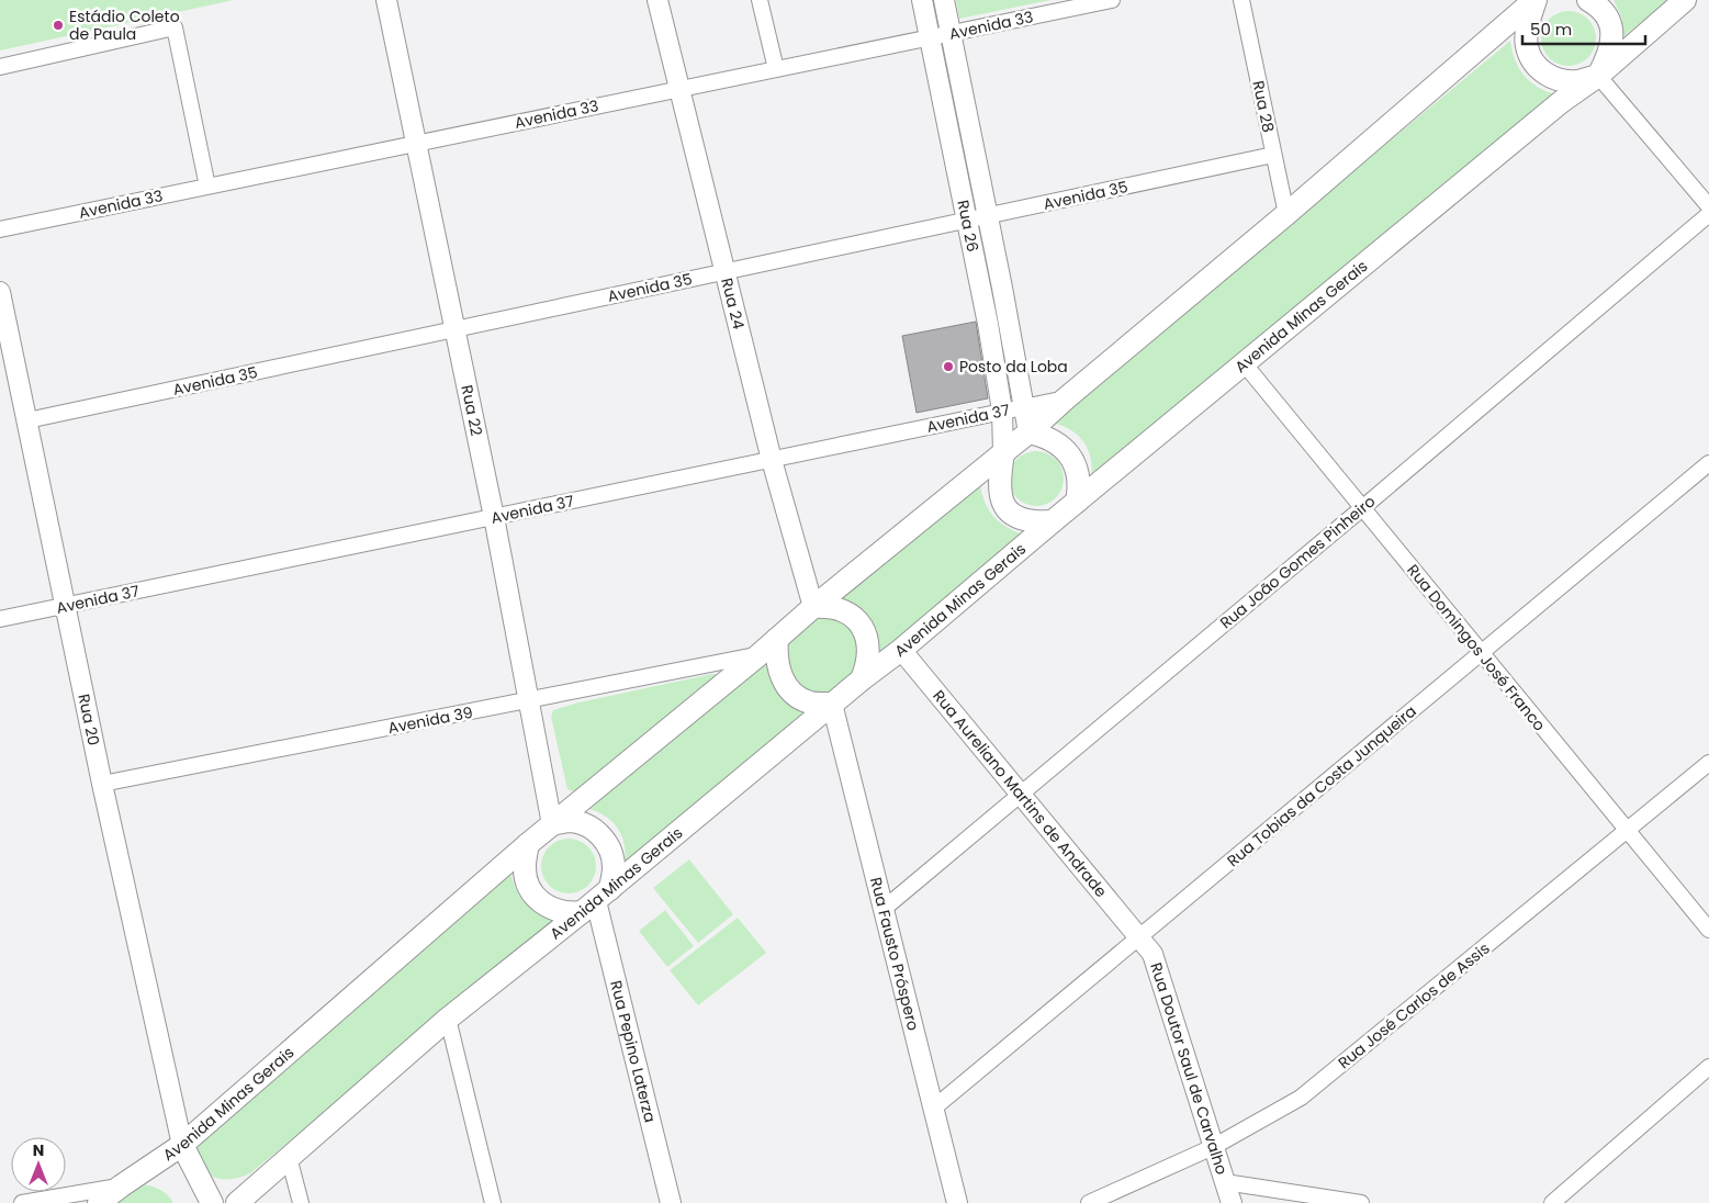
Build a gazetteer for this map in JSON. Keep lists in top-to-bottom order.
{
  "streets": {
    "main road": ["Avenida Minas Gerais"],
    "street": [
      "Avenida 33",
      "Rua 28",
      "Avenida 35",
      "Rua 26",
      "Rua 24",
      "Rua 22",
      "Avenida 37",
      "Rua João Gomes Pinheiro",
      "Rua Domingos José Franco",
      "Rua 20",
      "Avenida 39",
      "Rua Tobias da Costa Junqueira",
      "Rua Aureliano Martins de Andrade",
      "Rua Fausto Próspero",
      "Rua José Carlos de Assis",
      "Rua Pepino Laterza",
      "Rua Doutor Saul de Carvalho"
    ]
  },
  "crossings": [
    ["Avenida 33", "Rua 26"],
    ["Avenida 33", "Rua 24"],
    ["Avenida 33", "Rua 22"],
    ["Rua 28", "Avenida 35"],
    ["Rua 28", "Avenida Minas Gerais"],
    ["Avenida 35", "Rua 26"],
    ["Avenida 35", "Rua 24"],
    ["Avenida 35", "Rua 22"],
    ["Avenida 35", "Rua 20"],
    ["Rua 26", "Avenida Minas Gerais"],
    ["Rua 26", "Avenida 37"],
    ["Rua 24", "Avenida Minas Gerais"],
    ["Rua 24", "Avenida 37"],
    ["Rua 24", "Rua Fausto Próspero"],
    ["Avenida Minas Gerais", "Rua 22"],
    ["Avenida Minas Gerais", "Avenida 37"],
    ["Avenida Minas Gerais", "Rua Domingos José Franco"],
    ["Avenida Minas Gerais", "Rua 20"],
    ["Avenida Minas Gerais", "Avenida 39"],
    ["Avenida Minas Gerais", "Rua Aureliano Martins de Andrade"],
    ["Avenida Minas Gerais", "Rua Fausto Próspero"],
    ["Avenida Minas Gerais", "Rua Pepino Laterza"],
    ["Rua 22", "Avenida 37"],
    ["Rua 22", "Avenida 39"],
    ["Rua 22", "Rua Pepino Laterza"],
    ["Avenida 37", "Rua 20"],
    ["Rua João Gomes Pinheiro", "Rua Domingos José Franco"],
    ["Rua João Gomes Pinheiro", "Rua Aureliano Martins de Andrade"],
    ["Rua João Gomes Pinheiro", "Rua Fausto Próspero"],
    ["Rua Domingos José Franco", "Rua Tobias da Costa Junqueira"],
    ["Rua Domingos José Franco", "Rua José Carlos de Assis"],
    ["Rua 20", "Avenida 39"],
    ["Rua Tobias da Costa Junqueira", "Rua Aureliano Martins de Andrade"],
    ["Rua Tobias da Costa Junqueira", "Rua Fausto Próspero"],
    ["Rua Tobias da Costa Junqueira", "Rua Doutor Saul de Carvalho"],
    ["Rua Aureliano Martins de Andrade", "Rua Doutor Saul de Carvalho"],
    ["Rua José Carlos de Assis", "Rua Doutor Saul de Carvalho"]
  ],
  "places": ["Estádio Coleto de Paula", "Posto da Loba"],
  "scale_bar": "50 m",
  "north": "top"
}
